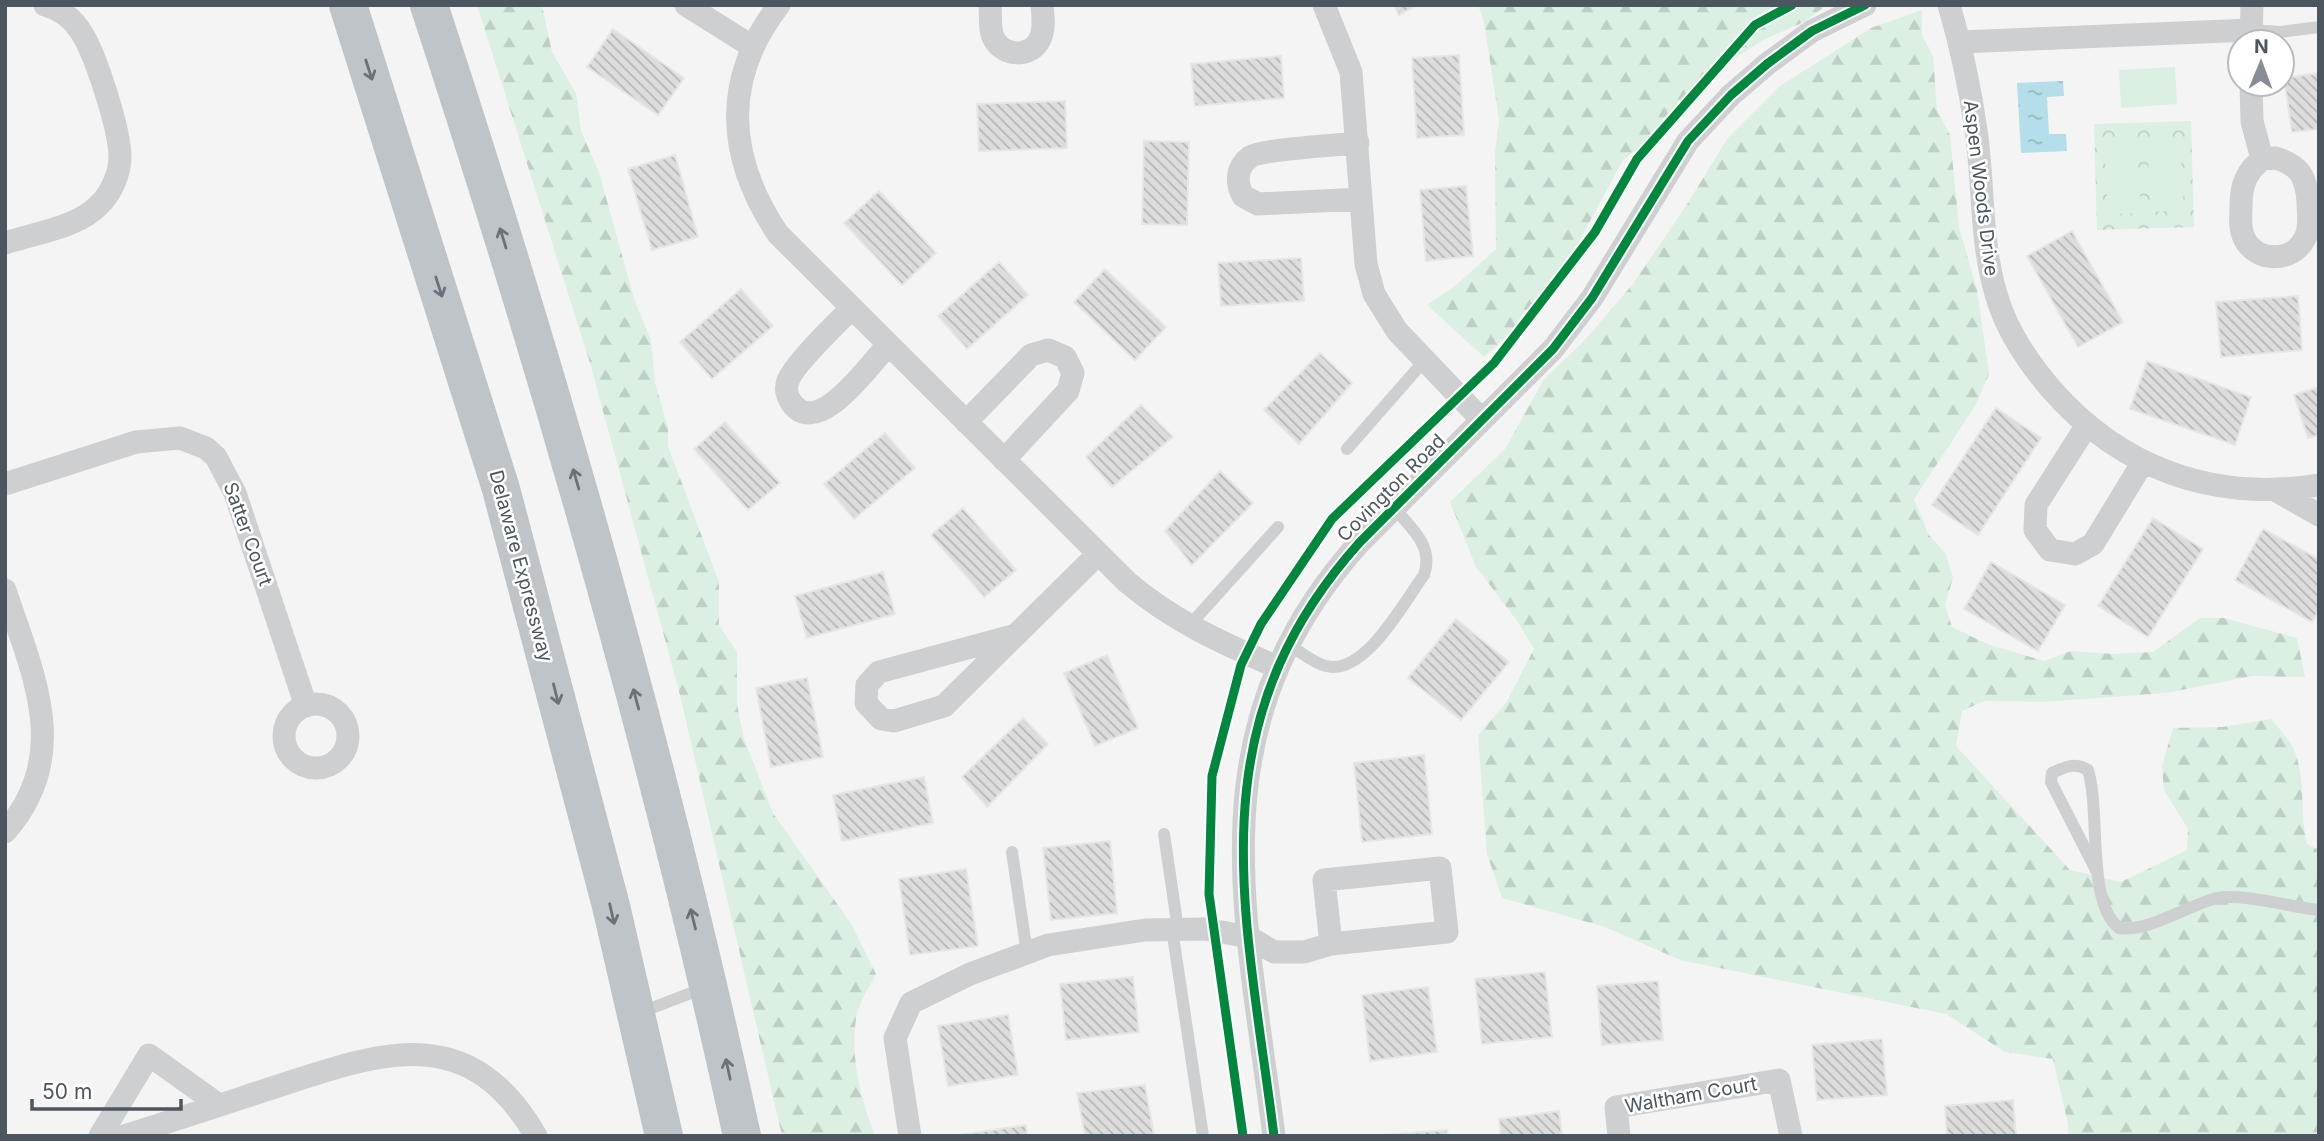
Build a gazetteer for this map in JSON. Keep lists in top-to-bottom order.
{
  "streets": {
    "highway": ["Delaware Expressway"],
    "street": [
      "Aspen Woods Drive",
      "Covington Road",
      "Satter Court",
      "Waltham Court"
    ]
  },
  "scale_bar": "50 m",
  "north": "top"
}
